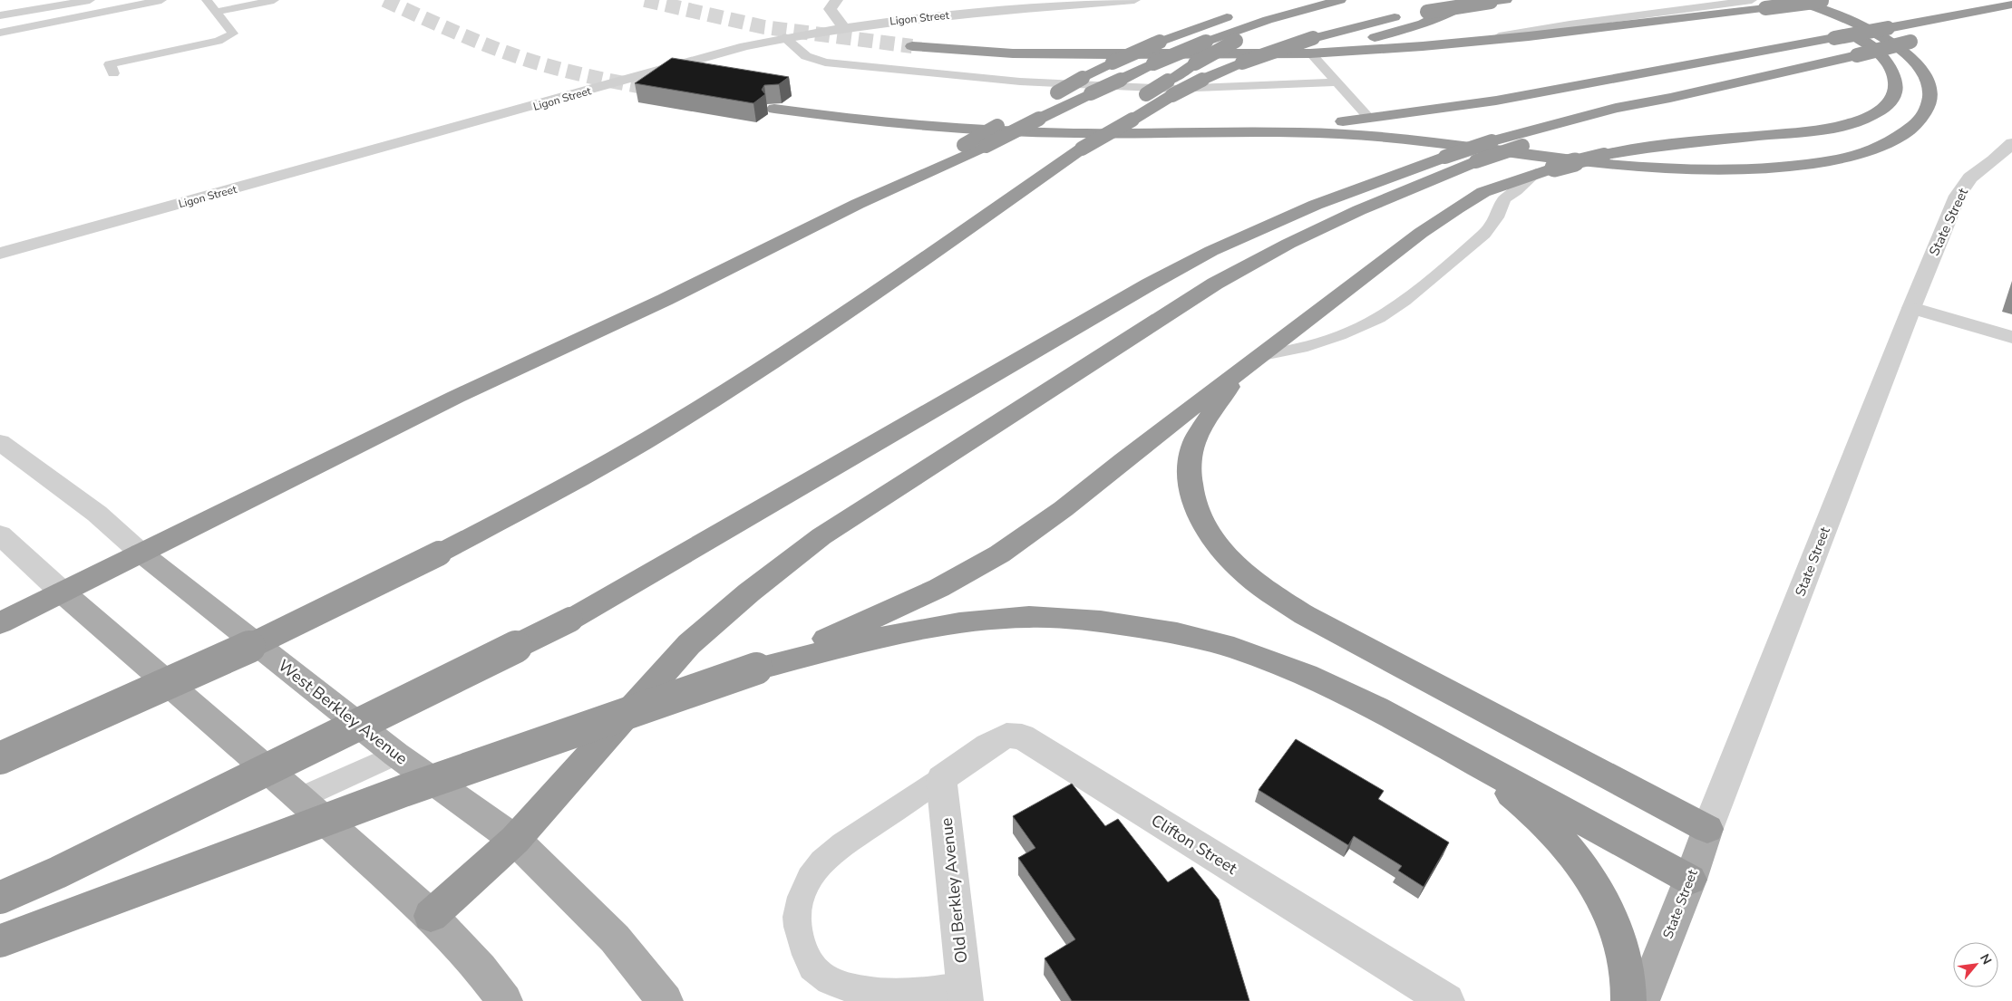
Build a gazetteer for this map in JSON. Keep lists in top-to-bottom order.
{
  "streets": {
    "main road": ["State Street", "West Berkley Avenue"],
    "street": ["Ligon Street", "Clifton Street", "Old Berkley Avenue"]
  },
  "crossings": [
    ["Clifton Street", "Old Berkley Avenue"]
  ],
  "north": "top right"
}
